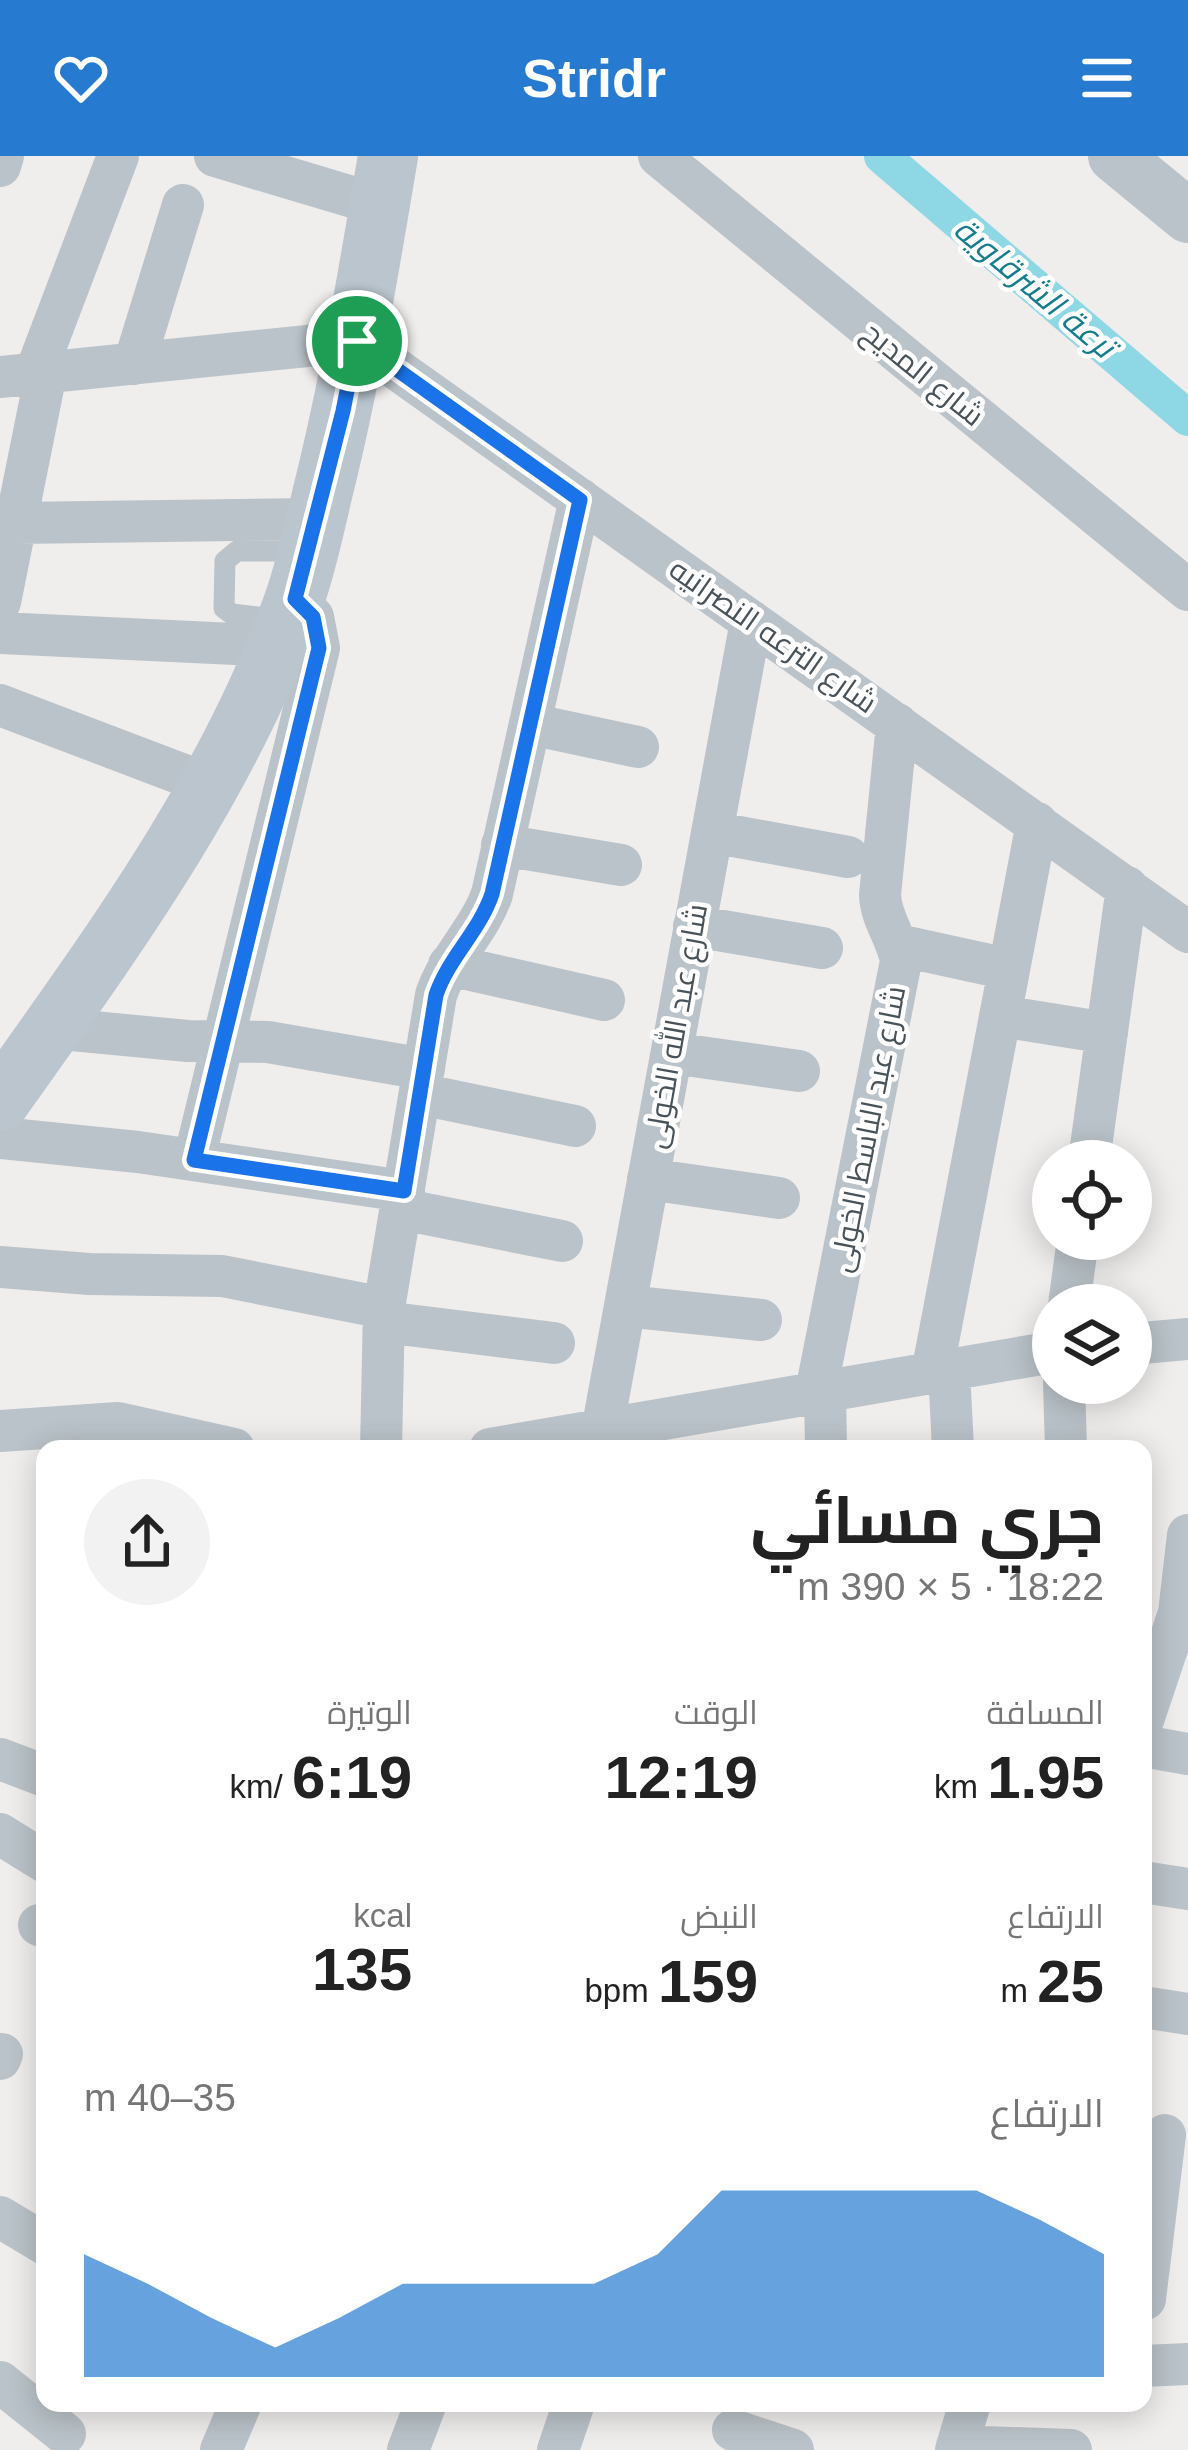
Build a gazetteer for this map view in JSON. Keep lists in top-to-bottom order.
{
  "streets": {
    "street": [
      "شارع المديح",
      "شارع الترعه النصرانيه",
      "شارع عبد الله الخولى",
      "شارع عبد الباسط الخولى"
    ]
  },
  "crossings": [
    ["شارع الترعه النصرانيه", "شارع عبد الله الخولى"],
    ["شارع الترعه النصرانيه", "شارع عبد الباسط الخولى"]
  ],
  "water": ["ترعة الشرقاوية"],
  "page": {
    "header": "Stridr",
    "heading": ["جري مسائي", "18:22 · 5 × 390 m"],
    "stats": [
      ["المسافة", "1.95 km"],
      ["الوقت", "12:19"],
      ["الوتيرة", "6:19 /km"],
      ["الارتفاع", "25 m"],
      ["النبض", "159 bpm"],
      ["kcal", "135"]
    ],
    "chart": ["الارتفاع", "35–40 m"]
  }
}
